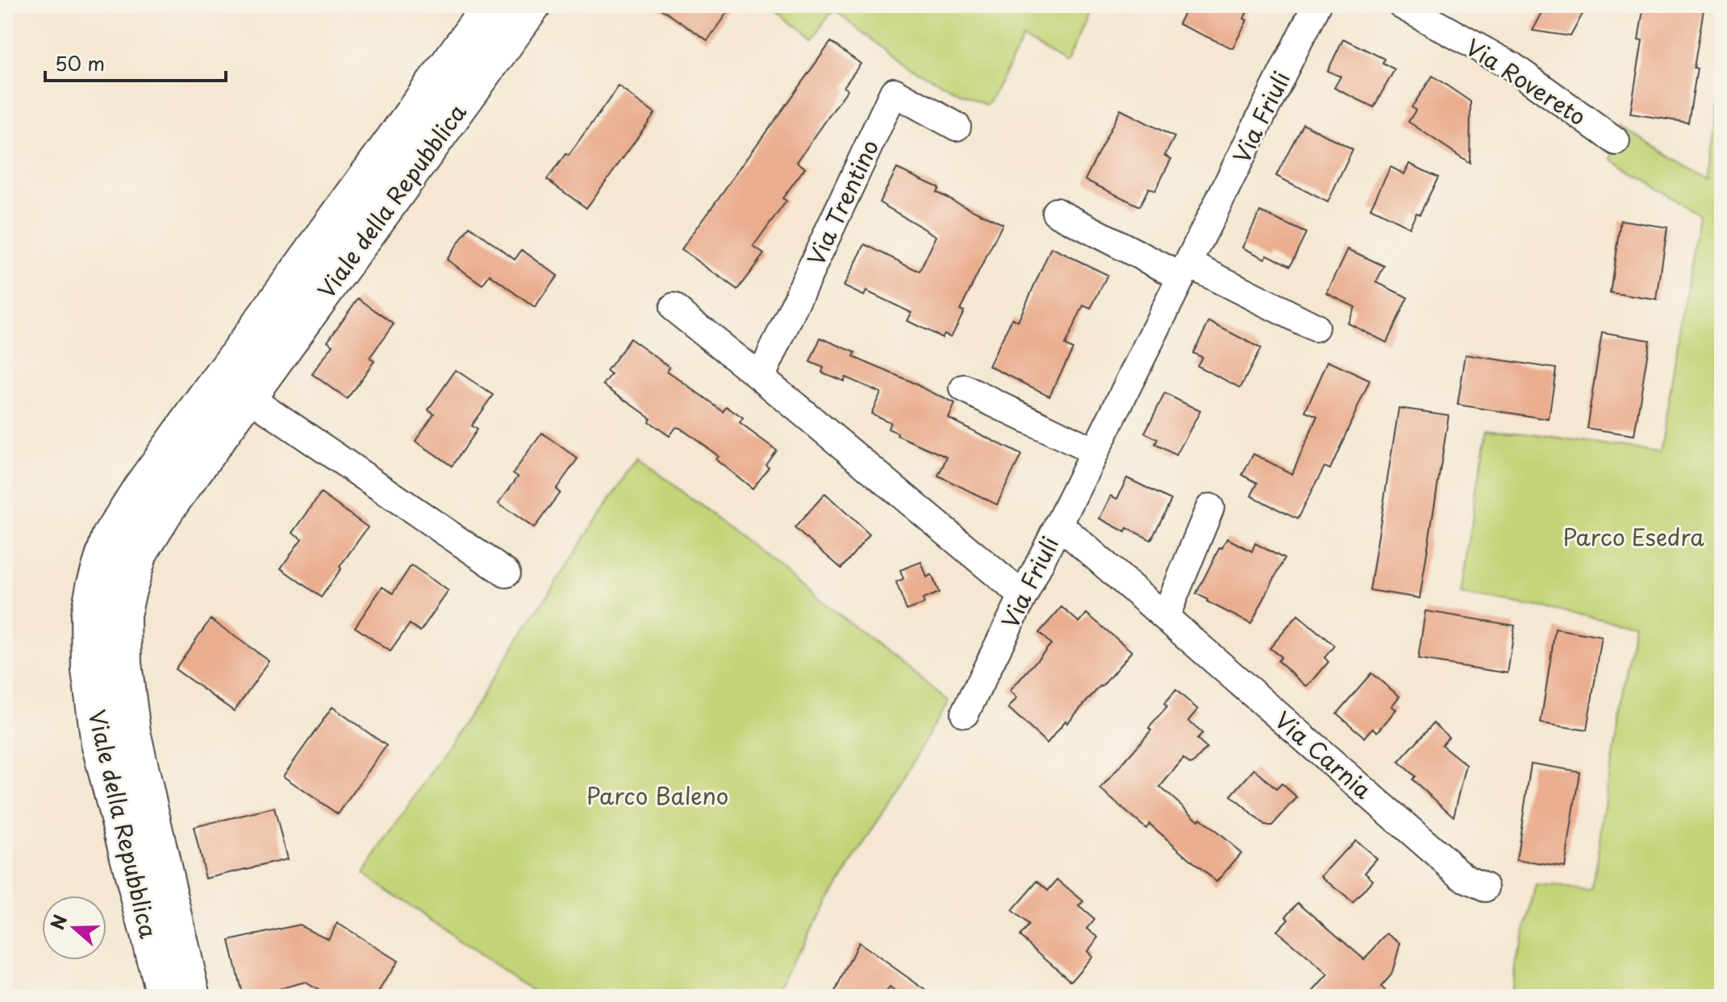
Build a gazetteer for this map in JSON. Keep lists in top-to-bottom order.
{
  "streets": {
    "street": [
      "Via Rovereto",
      "Via Friuli",
      "Viale della Repubblica",
      "Via Trentino",
      "Via Carnia"
    ]
  },
  "crossings": [
    ["Via Friuli", "Via Carnia"]
  ],
  "parks": ["Parco Esedra", "Parco Baleno"],
  "scale_bar": "50 m",
  "north": "left"
}
